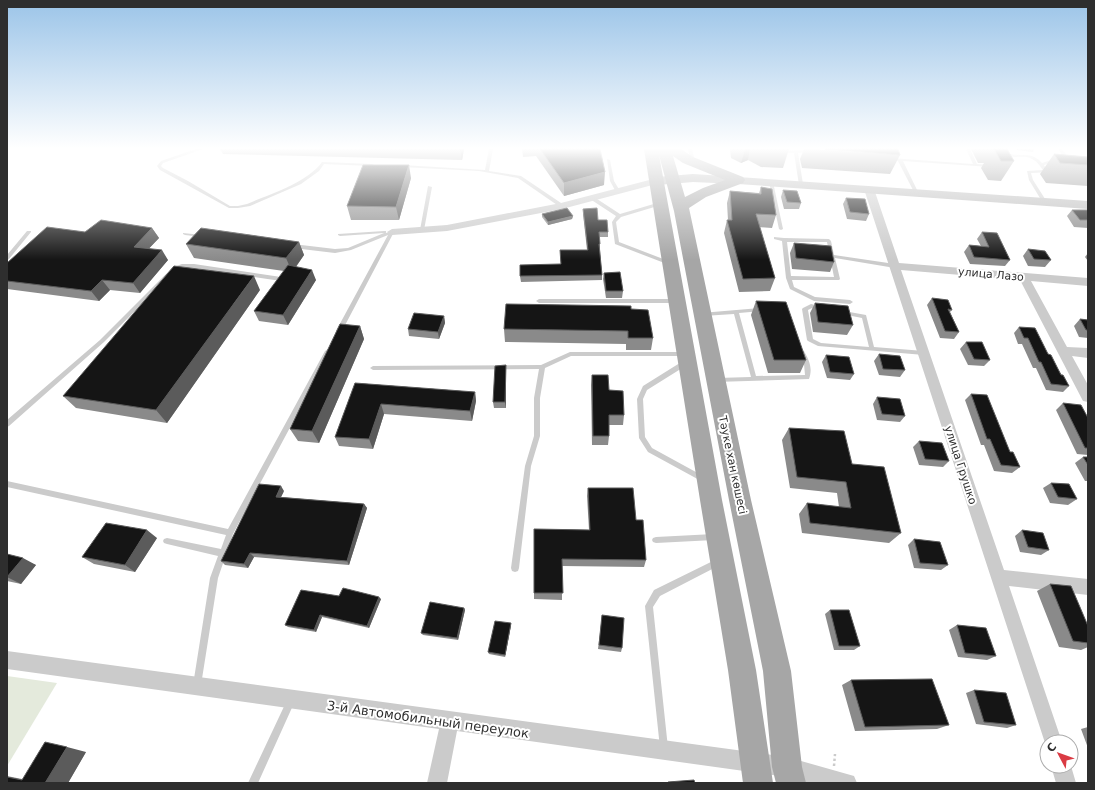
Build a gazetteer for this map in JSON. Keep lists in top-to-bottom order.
{
  "streets": {
    "main road": ["Тәуке хан көшесі"],
    "street": ["улица Лазо", "улица Грушко", "3-й Автомобильный переулок"]
  },
  "crossings": [
    ["улица Лазо", "улица Грушко"],
    ["Тәуке хан көшесі", "3-й Автомобильный переулок"]
  ],
  "north": "top left"
}
